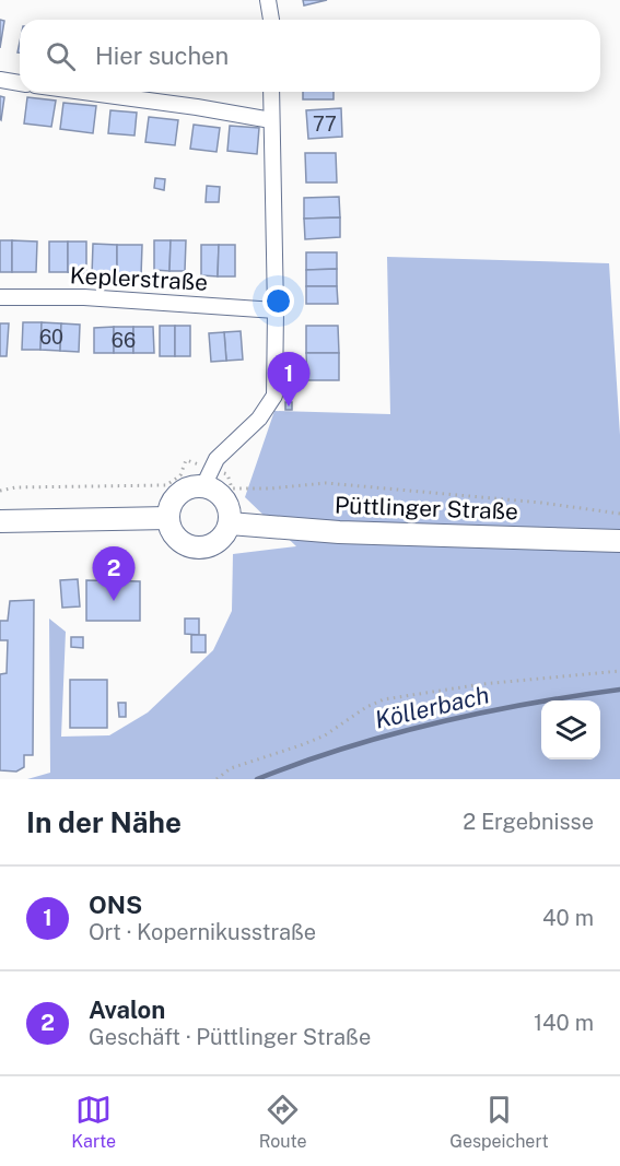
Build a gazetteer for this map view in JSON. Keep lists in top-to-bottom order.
{
  "streets": {
    "main road": ["Püttlinger Straße"],
    "street": ["Keplerstraße"]
  },
  "water": ["Köllerbach"],
  "house_numbers": ["77", "60", "66"],
  "page": {
    "search": "Hier suchen",
    "pins": ["1", "2"],
    "heading": ["In der Nähe", "2 Ergebnisse"],
    "list": [
      {
        "mark": "1",
        "name": "ONS",
        "note": "Ort · Kopernikusstraße",
        "value": "40 m"
      },
      {
        "mark": "2",
        "name": "Avalon",
        "note": "Geschäft · Püttlinger Straße",
        "value": "140 m"
      }
    ],
    "nav": ["Karte", "Route", "Gespeichert"]
  }
}
